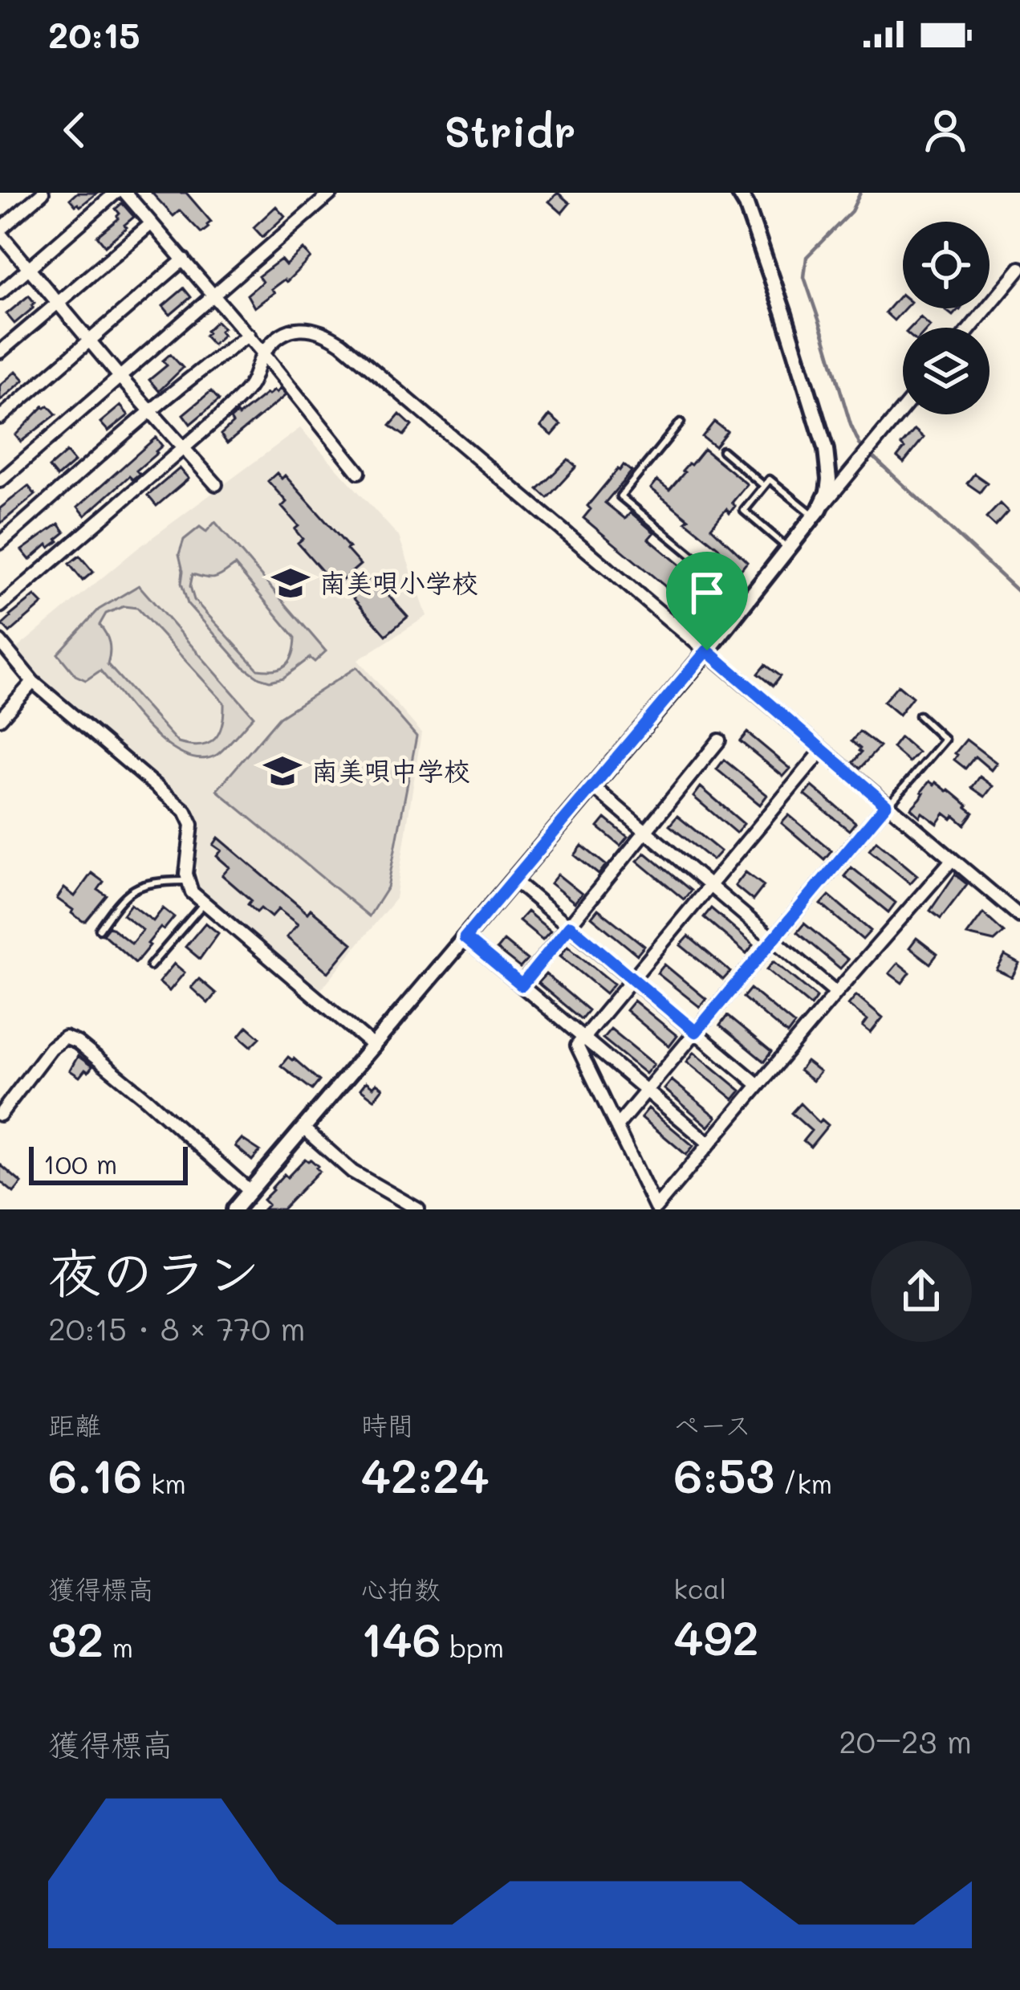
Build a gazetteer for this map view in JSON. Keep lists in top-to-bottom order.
{
  "places": {
    "school or university": ["南美唄小学校", "南美唄中学校"]
  },
  "scale_bar": "100 m",
  "page": {
    "status": "20:15",
    "header": "Stridr",
    "scale": "100 m",
    "heading": ["夜のラン", "20:15 · 8 × 770 m"],
    "stats": [
      ["距離", "6.16 km"],
      ["時間", "42:24"],
      ["ペース", "6:53 /km"],
      ["獲得標高", "32 m"],
      ["心拍数", "146 bpm"],
      ["kcal", "492"]
    ],
    "chart": ["獲得標高", "20–23 m"]
  }
}
